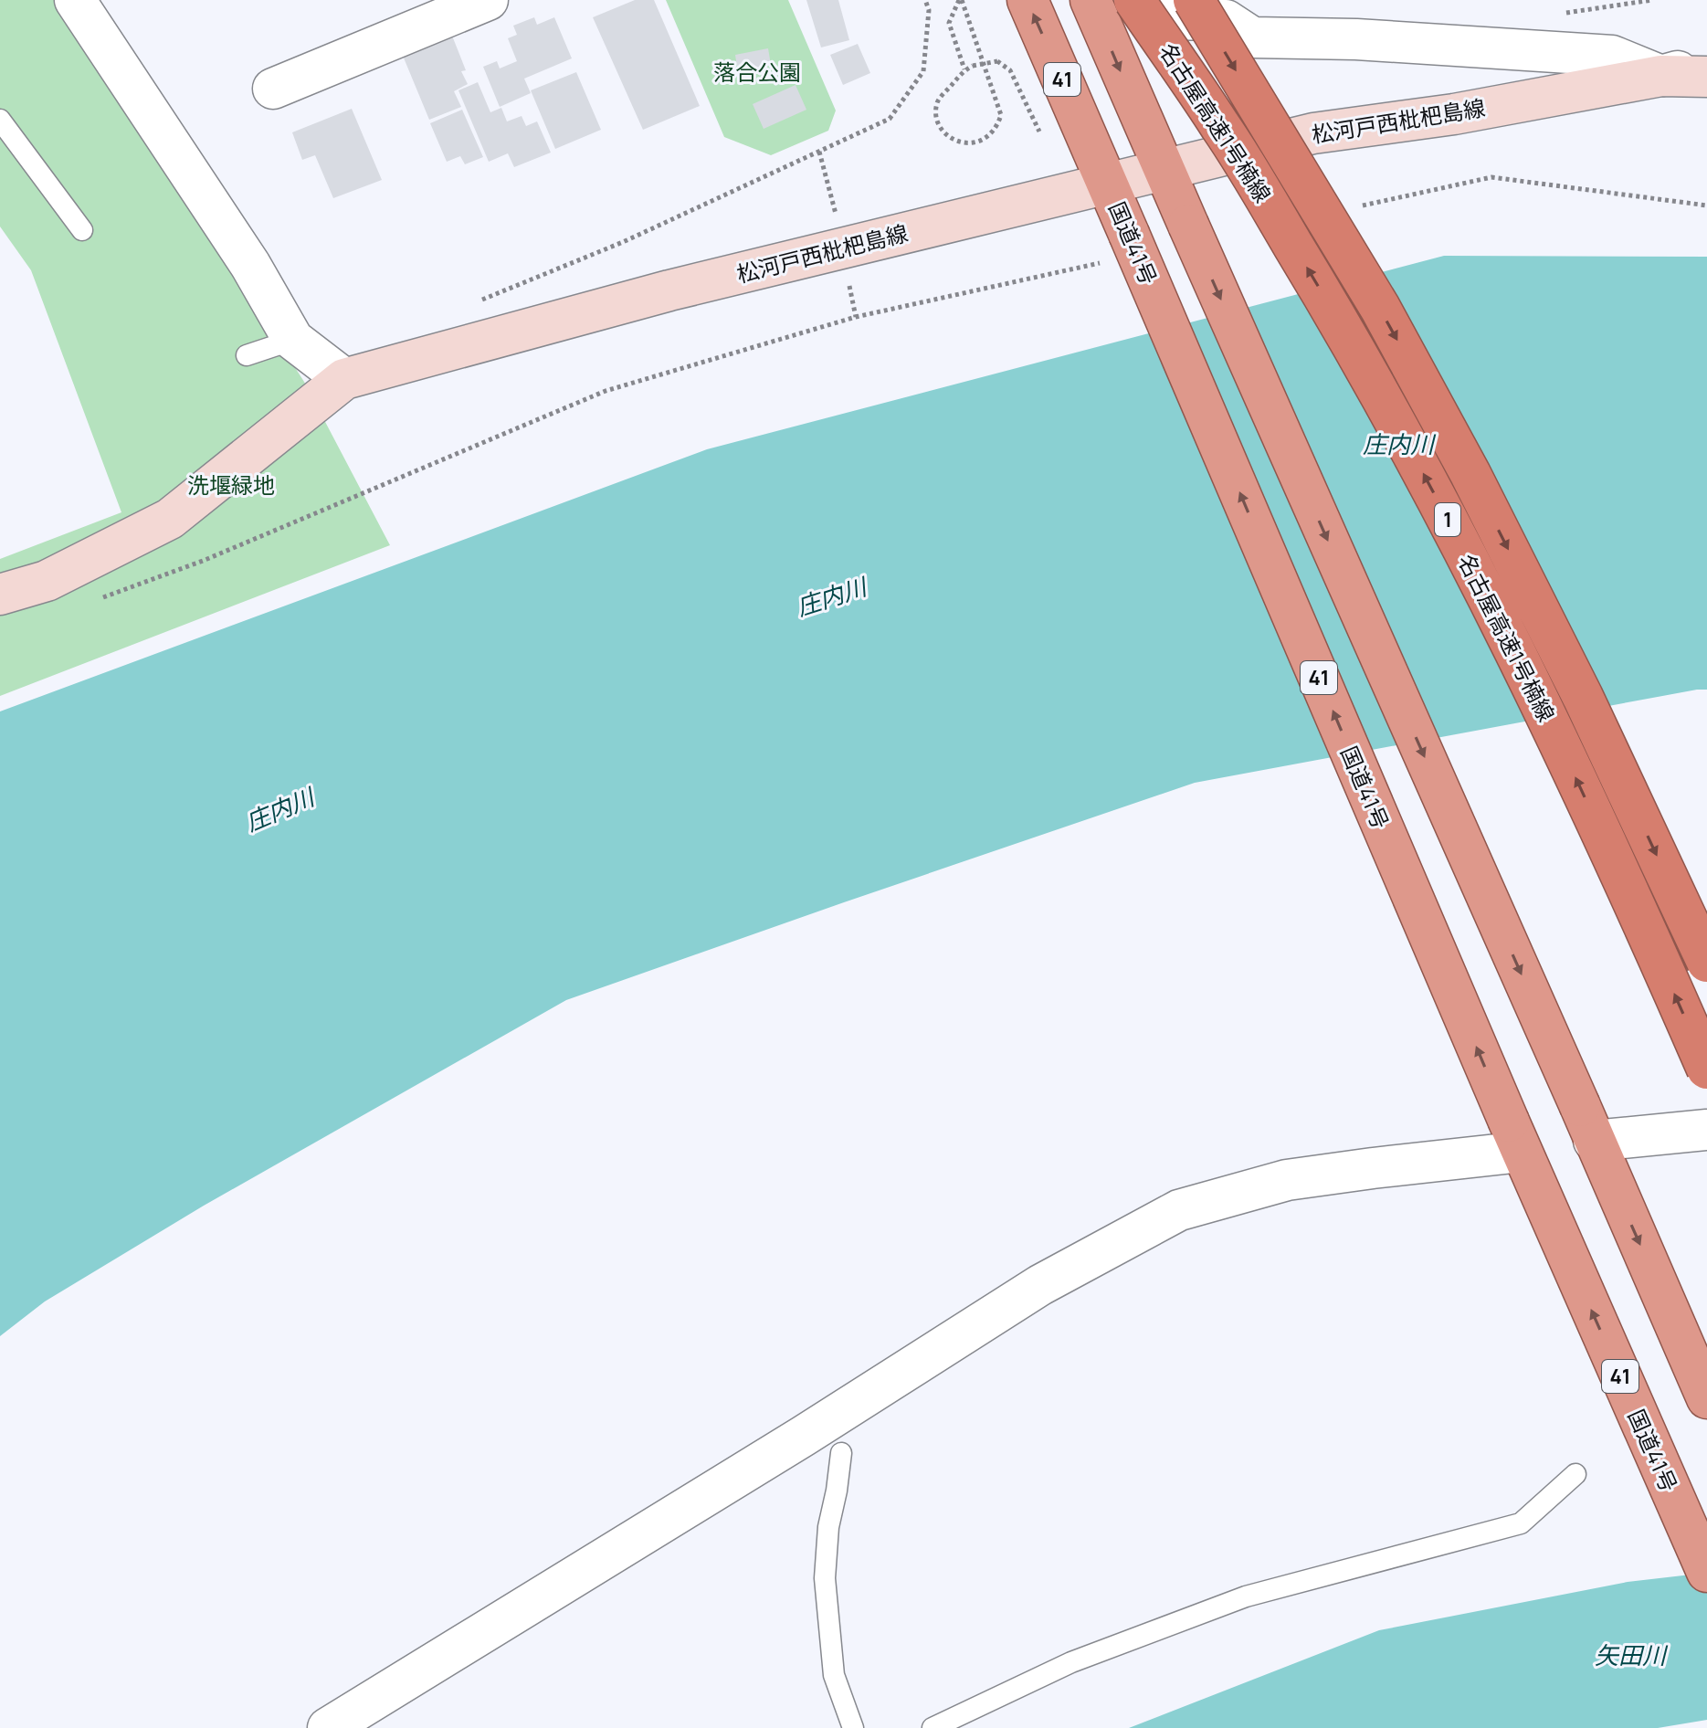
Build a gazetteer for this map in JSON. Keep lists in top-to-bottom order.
{
  "streets": {
    "highway": [
      "41",
      "名古屋高速1号楠線",
      "国道41号",
      "1"
    ],
    "main road": ["松河戸西枇杷島線"]
  },
  "crossings": [
    ["松河戸西枇杷島線", "国道41号"]
  ],
  "water": ["庄内川", "矢田川"],
  "parks": ["落合公園", "洗堰緑地"]
}
